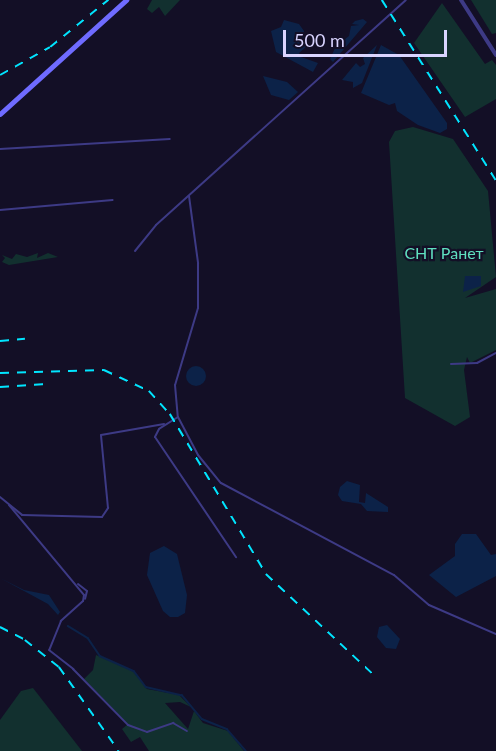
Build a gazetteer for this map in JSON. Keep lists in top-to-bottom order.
{
  "parks": ["СНТ Ранет"],
  "scale_bar": "500 m"
}
